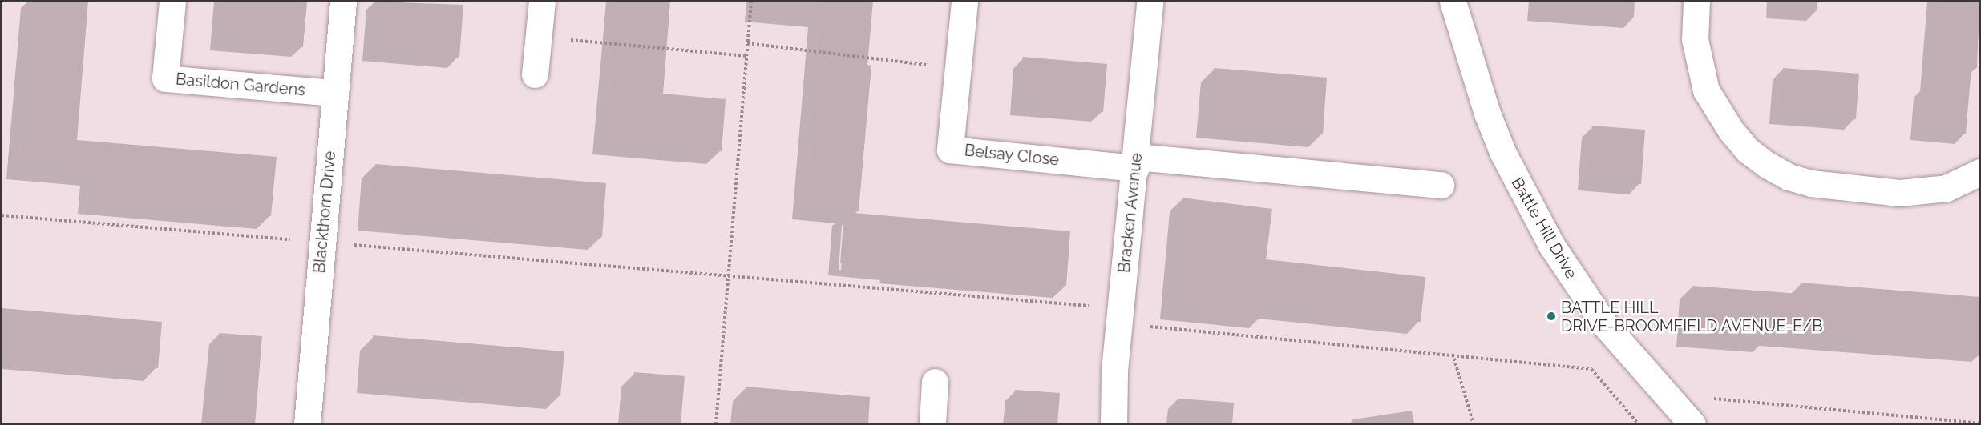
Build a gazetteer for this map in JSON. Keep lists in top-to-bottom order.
{
  "streets": {
    "street": [
      "Basildon Gardens",
      "Belsay Close",
      "Blackthorn Drive",
      "Bracken Avenue",
      "Battle Hill Drive"
    ]
  },
  "crossings": [
    ["Basildon Gardens", "Blackthorn Drive"],
    ["Belsay Close", "Bracken Avenue"]
  ],
  "places": ["BATTLE HILL DRIVE-BROOMFIELD AVENUE-E/B"]
}
